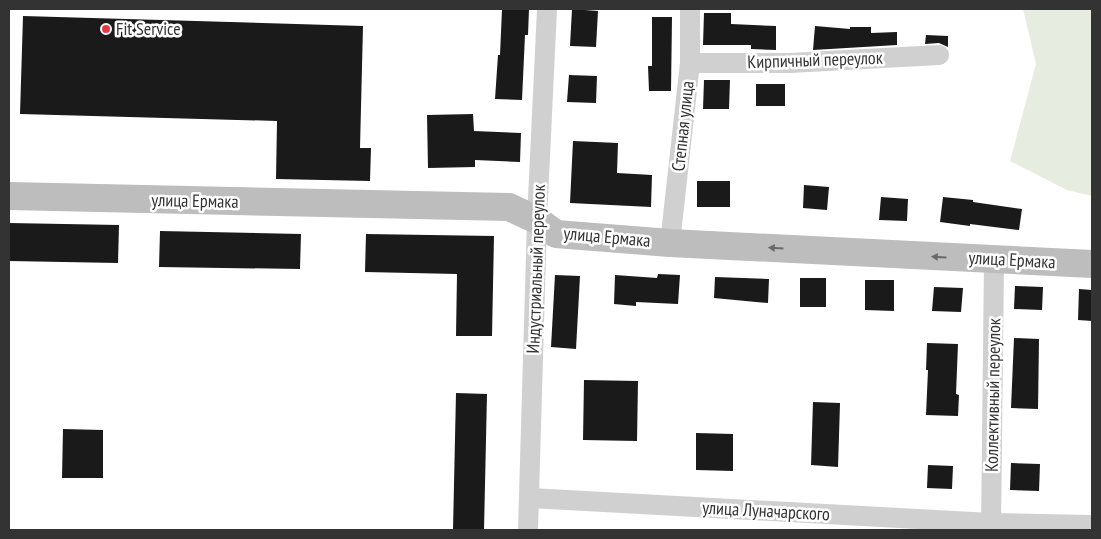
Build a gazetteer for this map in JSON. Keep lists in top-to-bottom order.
{
  "streets": {
    "street": [
      "Кирпичный переулок",
      "Степная улица",
      "улица Ермака",
      "Индустриальный переулок",
      "Коллективный переулок",
      "улица Луначарского"
    ]
  },
  "crossings": [
    ["Кирпичный переулок", "Степная улица"],
    ["Степная улица", "улица Ермака"],
    ["улица Ермака", "Индустриальный переулок"],
    ["улица Ермака", "Коллективный переулок"],
    ["Индустриальный переулок", "улица Луначарского"],
    ["Коллективный переулок", "улица Луначарского"]
  ],
  "places": ["Fit Service"]
}
